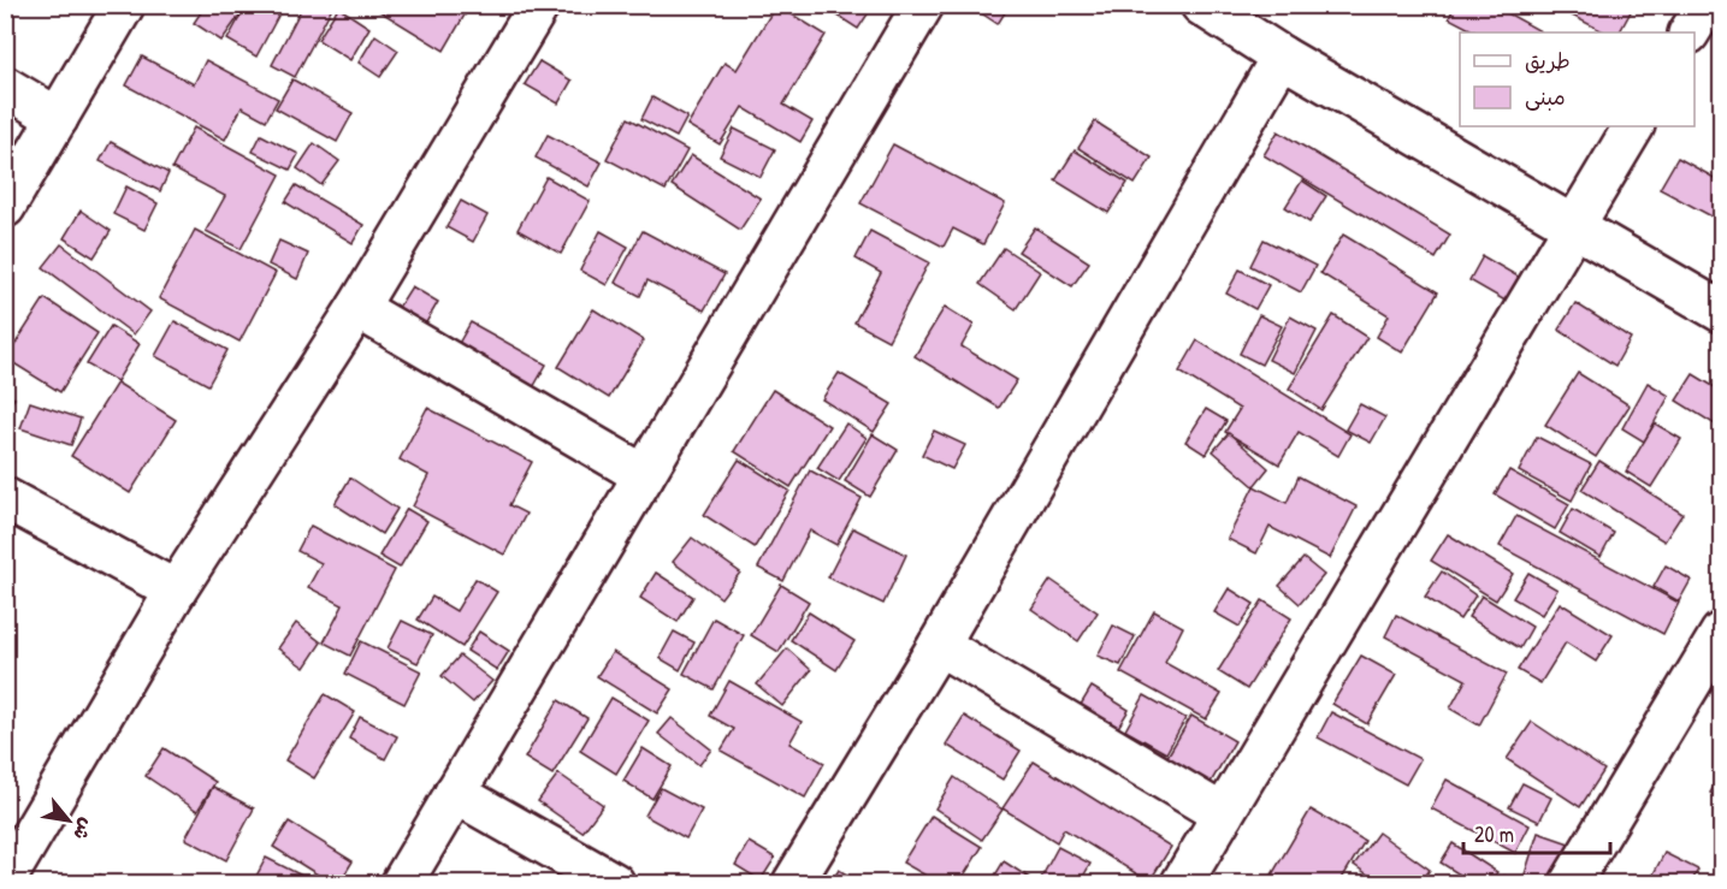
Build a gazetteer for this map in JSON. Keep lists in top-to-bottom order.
{
  "legend": ["طريق", "مبنى"],
  "scale_bar": "20 m",
  "north": "bottom right"
}
